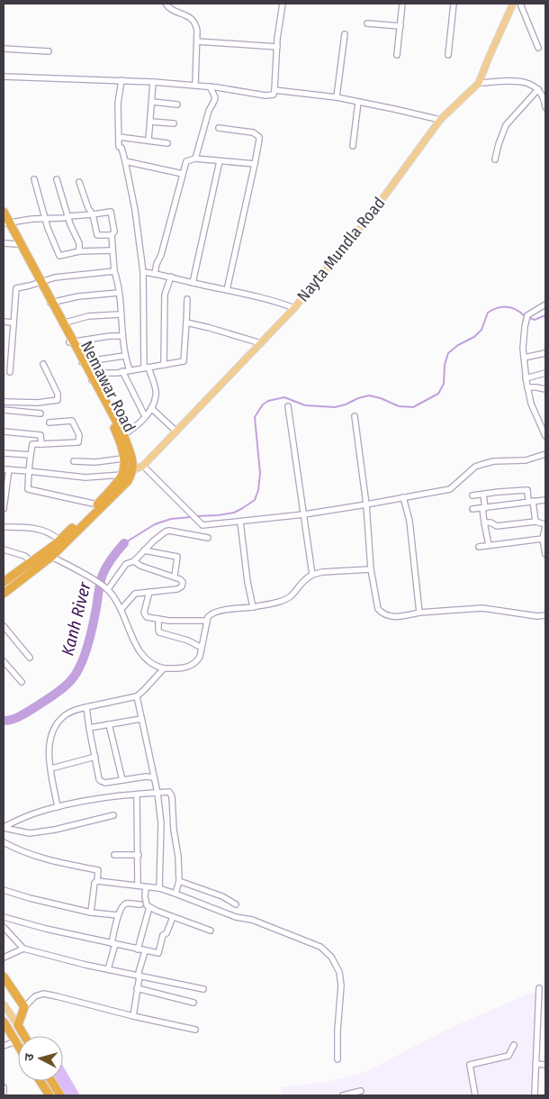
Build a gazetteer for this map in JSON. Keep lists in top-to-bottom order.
{
  "streets": {
    "highway": ["Nemawar Road"],
    "main road": ["Nayta Mundla Road"]
  },
  "crossings": [
    ["Nayta Mundla Road", "Nemawar Road"]
  ],
  "water": ["Kanh River"],
  "north": "left"
}
